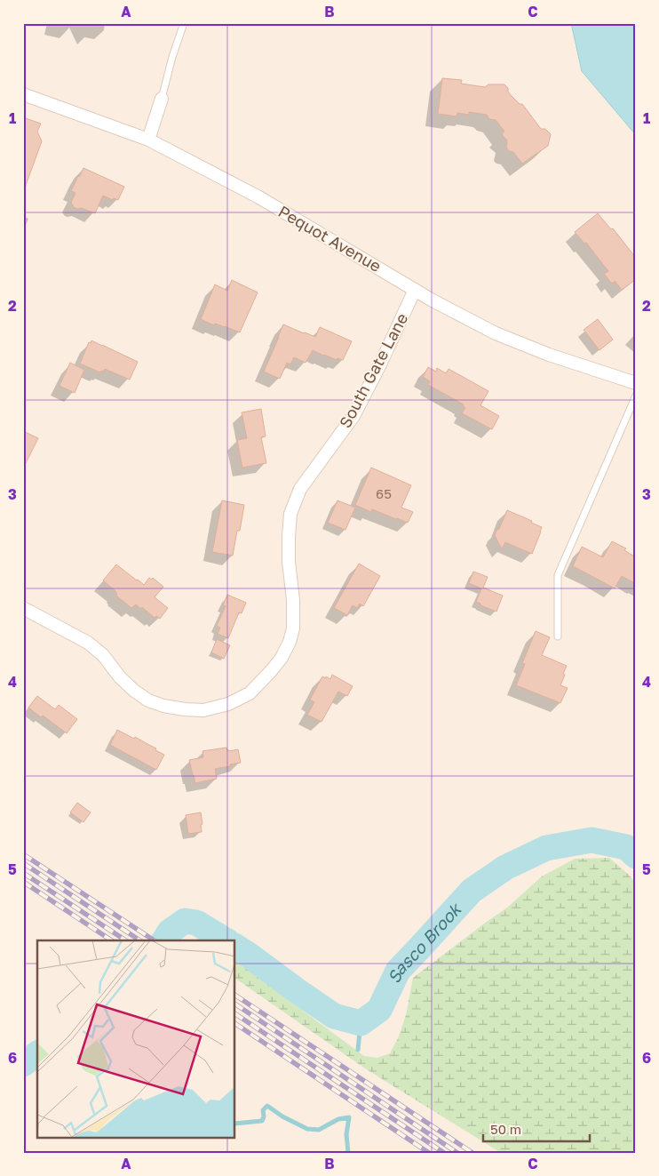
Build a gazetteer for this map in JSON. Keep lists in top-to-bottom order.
{
  "streets": {
    "street": ["Pequot Avenue", "South Gate Lane"]
  },
  "crossings": [
    ["Pequot Avenue", "South Gate Lane"]
  ],
  "water": ["Sasco Brook"],
  "house_numbers": ["65"],
  "scale_bar": "50 m",
  "grid": {
    "columns": ["A", "B", "C"],
    "rows": [
      "1",
      "2",
      "3",
      "4",
      "5",
      "6"
    ]
  }
}
